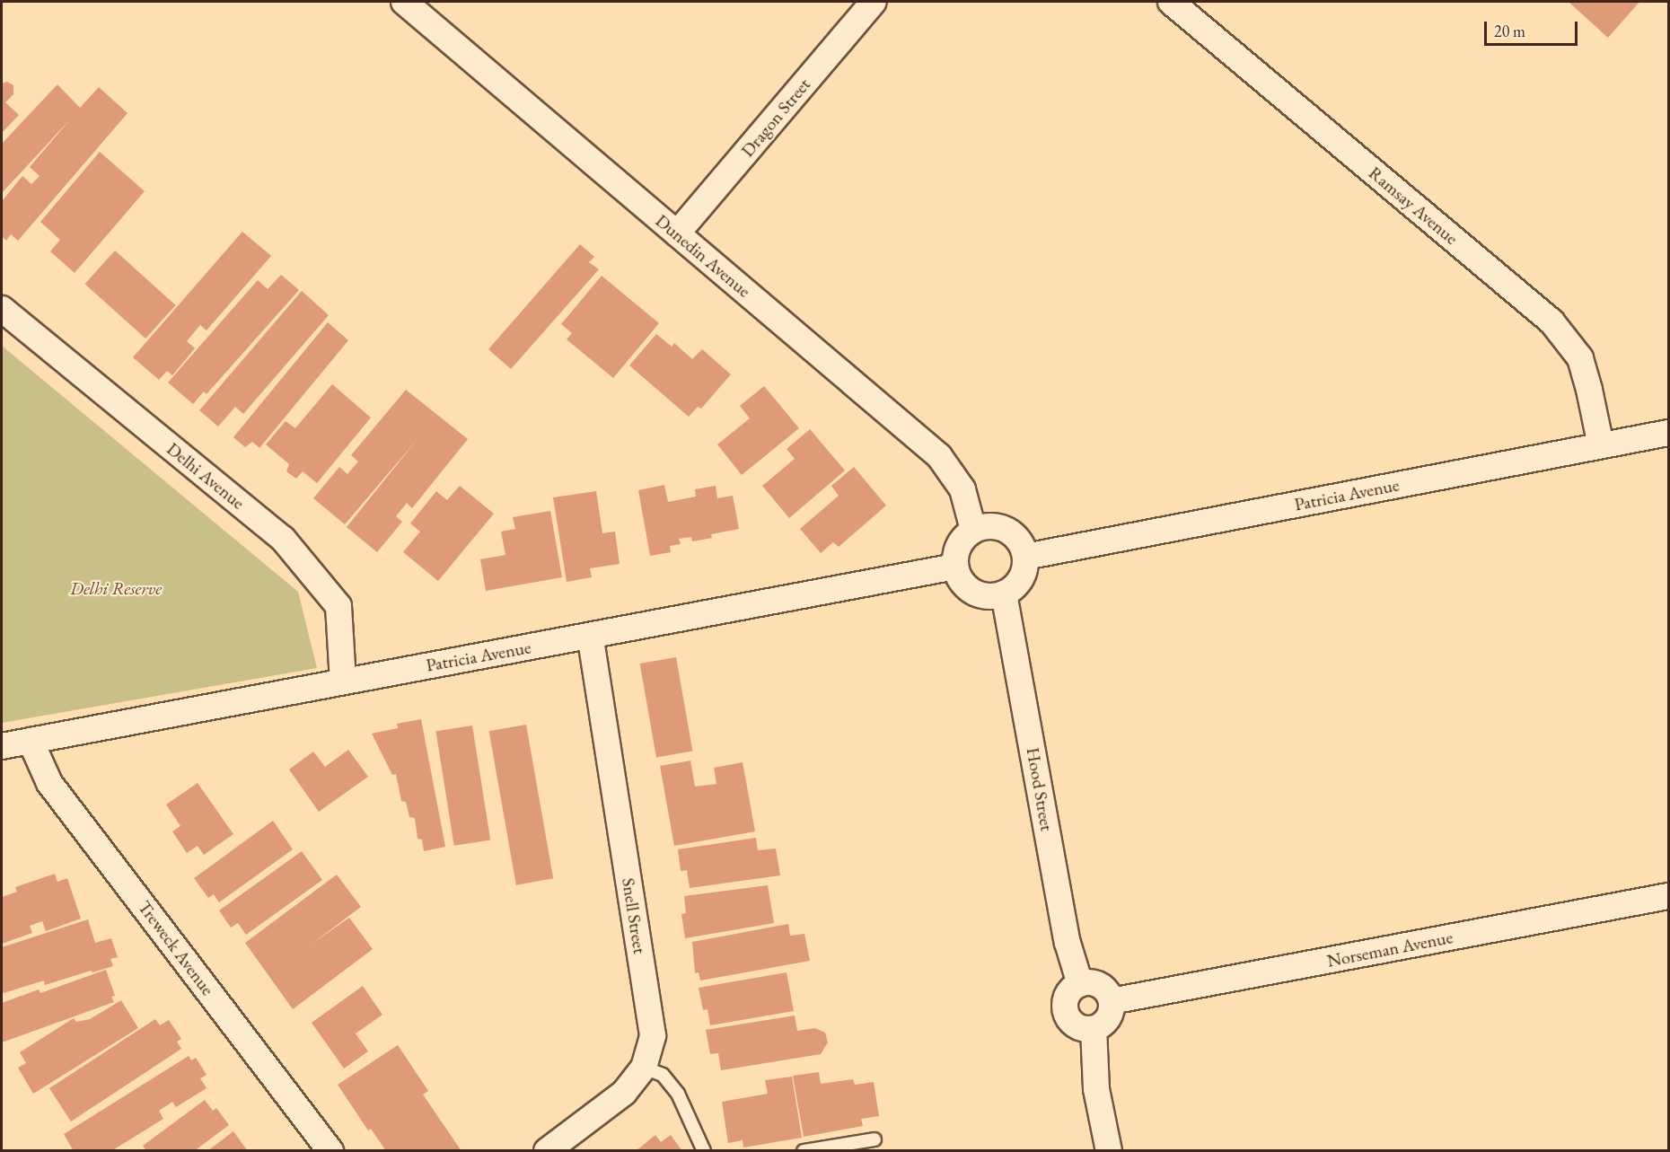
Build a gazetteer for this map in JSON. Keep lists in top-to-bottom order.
{
  "streets": {
    "street": [
      "Dragon Street",
      "Ramsay Avenue",
      "Dunedin Avenue",
      "Delhi Avenue",
      "Patricia Avenue",
      "Hood Street",
      "Snell Street",
      "Treweck Avenue",
      "Norseman Avenue"
    ]
  },
  "crossings": [
    ["Dragon Street", "Dunedin Avenue"],
    ["Ramsay Avenue", "Patricia Avenue"],
    ["Dunedin Avenue", "Patricia Avenue"],
    ["Dunedin Avenue", "Hood Street"],
    ["Delhi Avenue", "Patricia Avenue"],
    ["Patricia Avenue", "Hood Street"],
    ["Patricia Avenue", "Snell Street"],
    ["Patricia Avenue", "Treweck Avenue"],
    ["Hood Street", "Norseman Avenue"]
  ],
  "parks": ["Delhi Reserve"],
  "scale_bar": "20 m"
}
